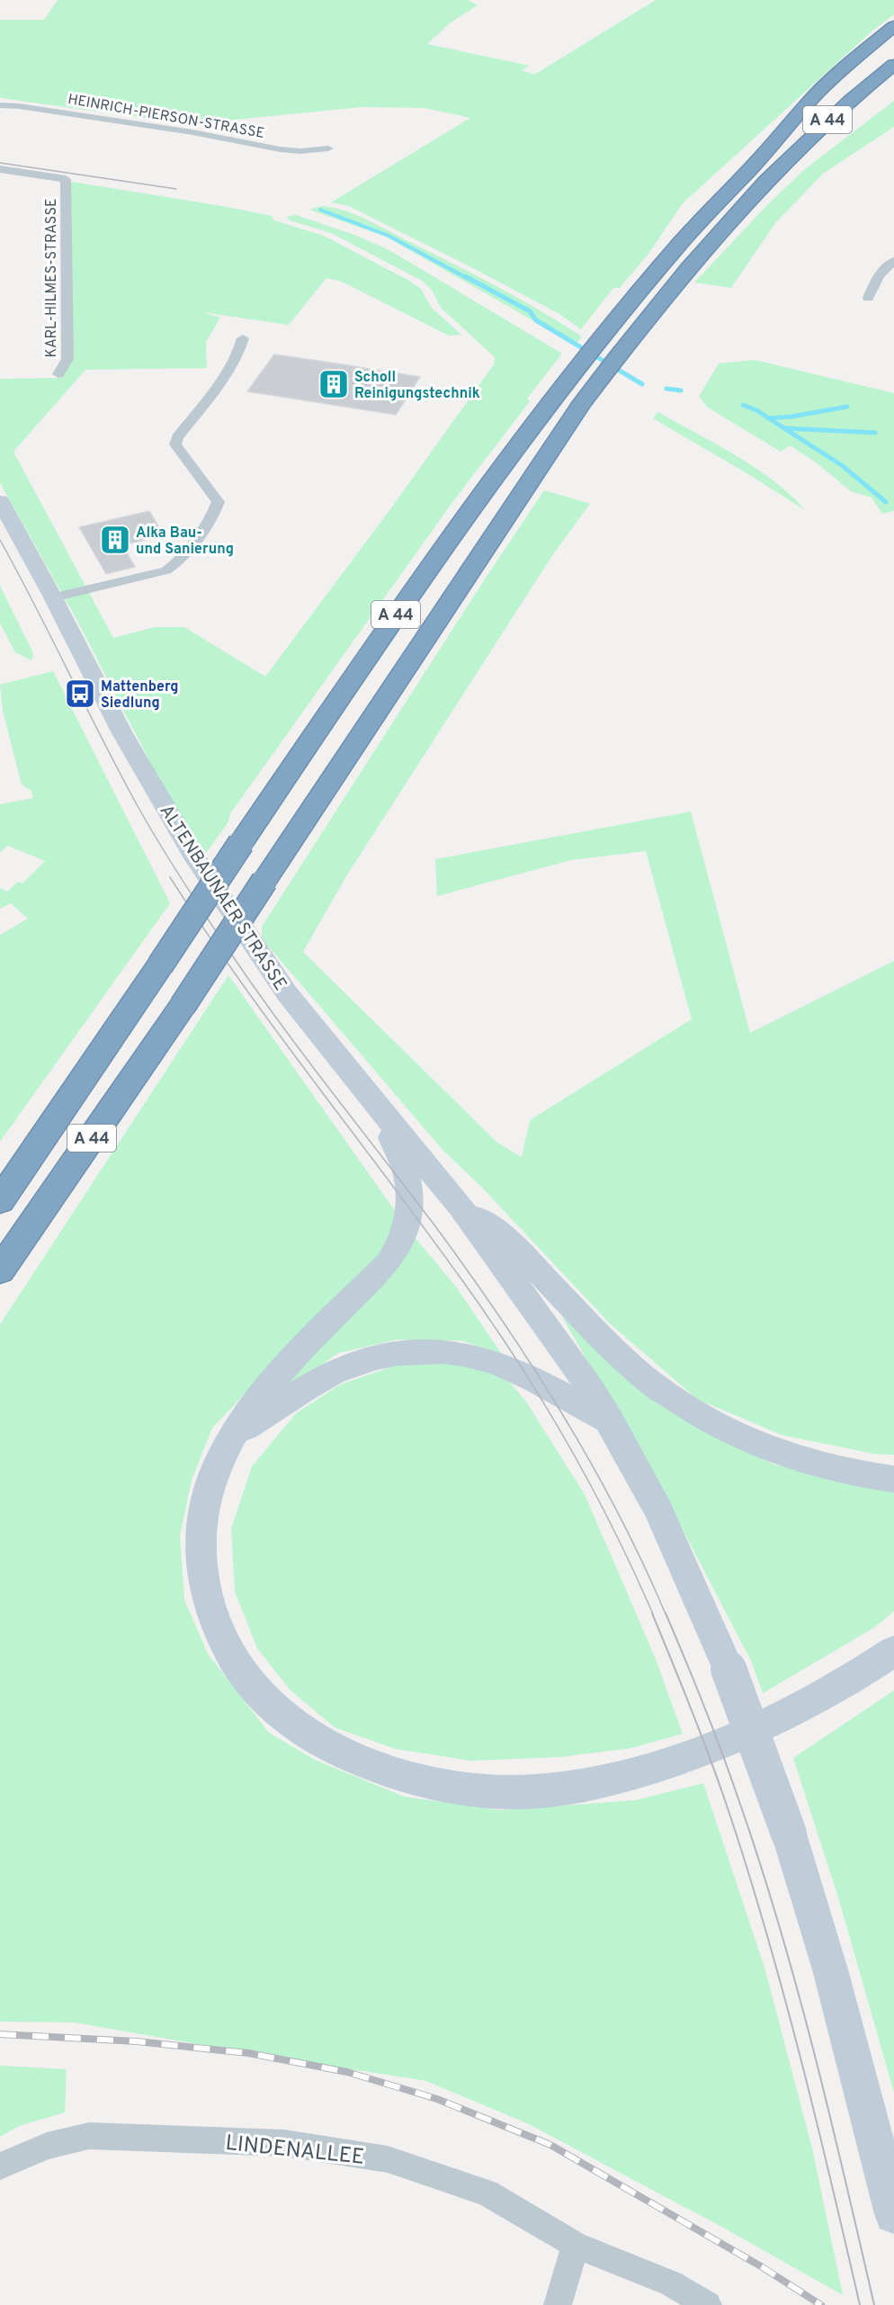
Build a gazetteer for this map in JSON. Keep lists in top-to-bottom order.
{
  "streets": {
    "highway": ["A 44"],
    "main road": ["ALTENBAUNAER STRASSE"],
    "street": ["HEINRICH-PIERSON-STRASSE", "KARL-HILMES-STRASSE", "LINDENALLEE"]
  },
  "places": {
    "building": ["Scholl Reinigungstechnik", "Alka Bau- und Sanierung"],
    "bus stop": ["Mattenberg Siedlung"]
  }
}
